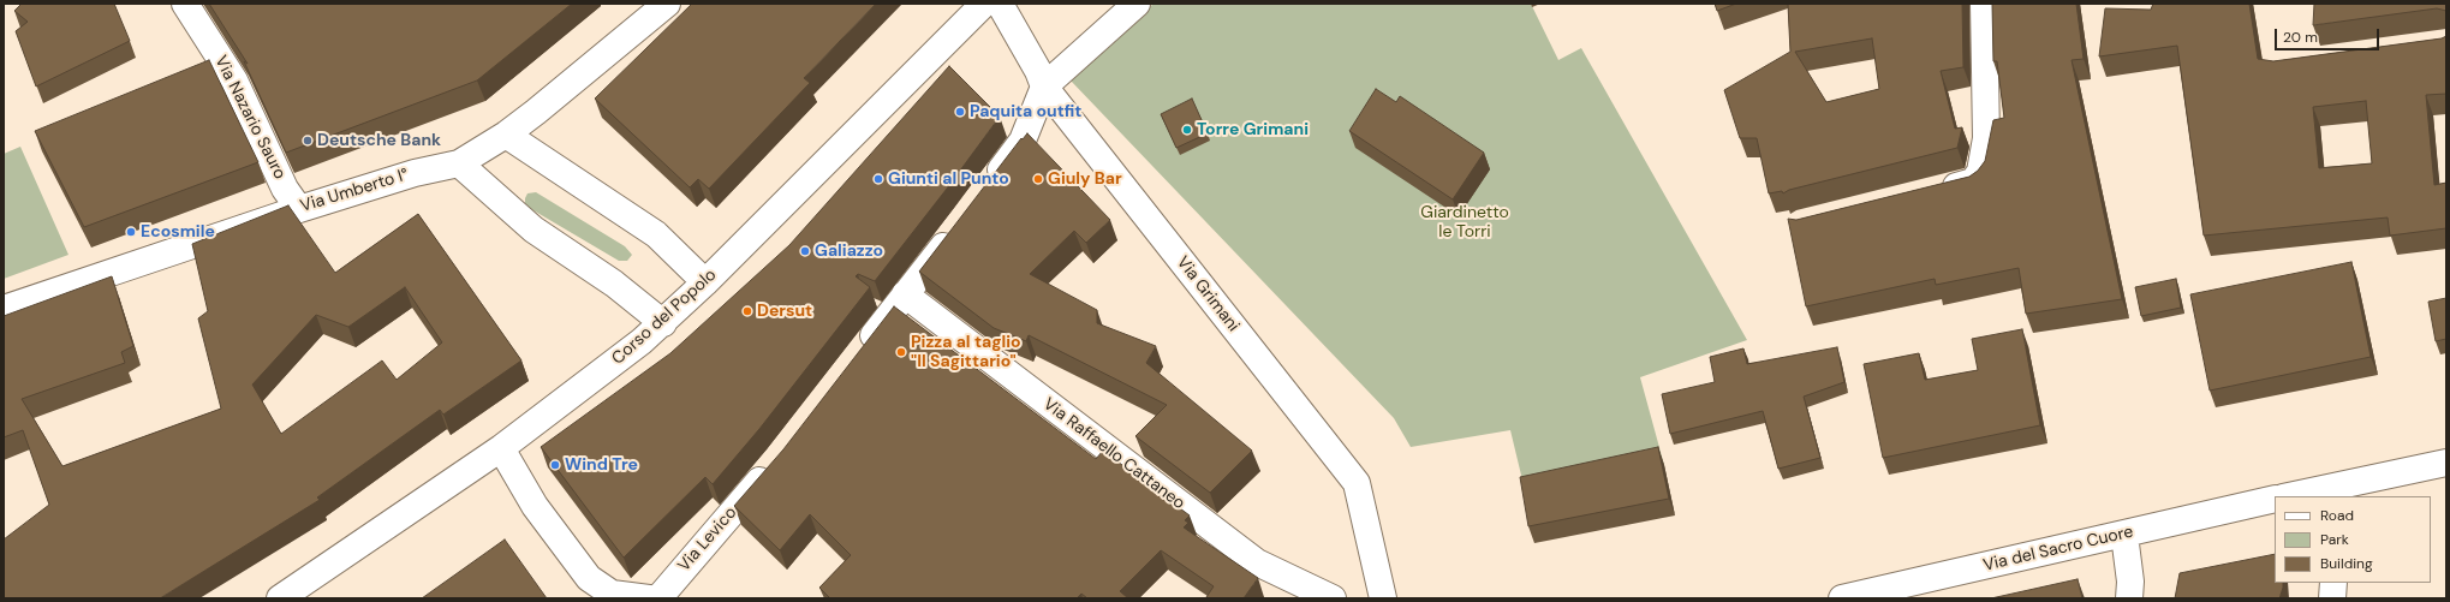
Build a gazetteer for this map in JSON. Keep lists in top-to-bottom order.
{
  "streets": {
    "street": [
      "Via Nazario Sauro",
      "Via Umberto I°",
      "Via Grimani",
      "Corso del Popolo",
      "Via Raffaello Cattaneo",
      "Via Levico",
      "Via del Sacro Cuore"
    ]
  },
  "crossings": [
    ["Via Nazario Sauro", "Via Umberto I°"]
  ],
  "parks": ["Giardinetto le Torri"],
  "places": [
    "Paquita outfit",
    "Torre Grimani",
    "Deutsche Bank",
    "Giunti al Punto",
    "Giuly Bar",
    "Ecosmile",
    "Galiazzo",
    "Dersut",
    "Pizza al taglio \"Il Sagittario\"",
    "Wind Tre"
  ],
  "legend": ["Road", "Park", "Building"],
  "scale_bar": "20 m"
}
